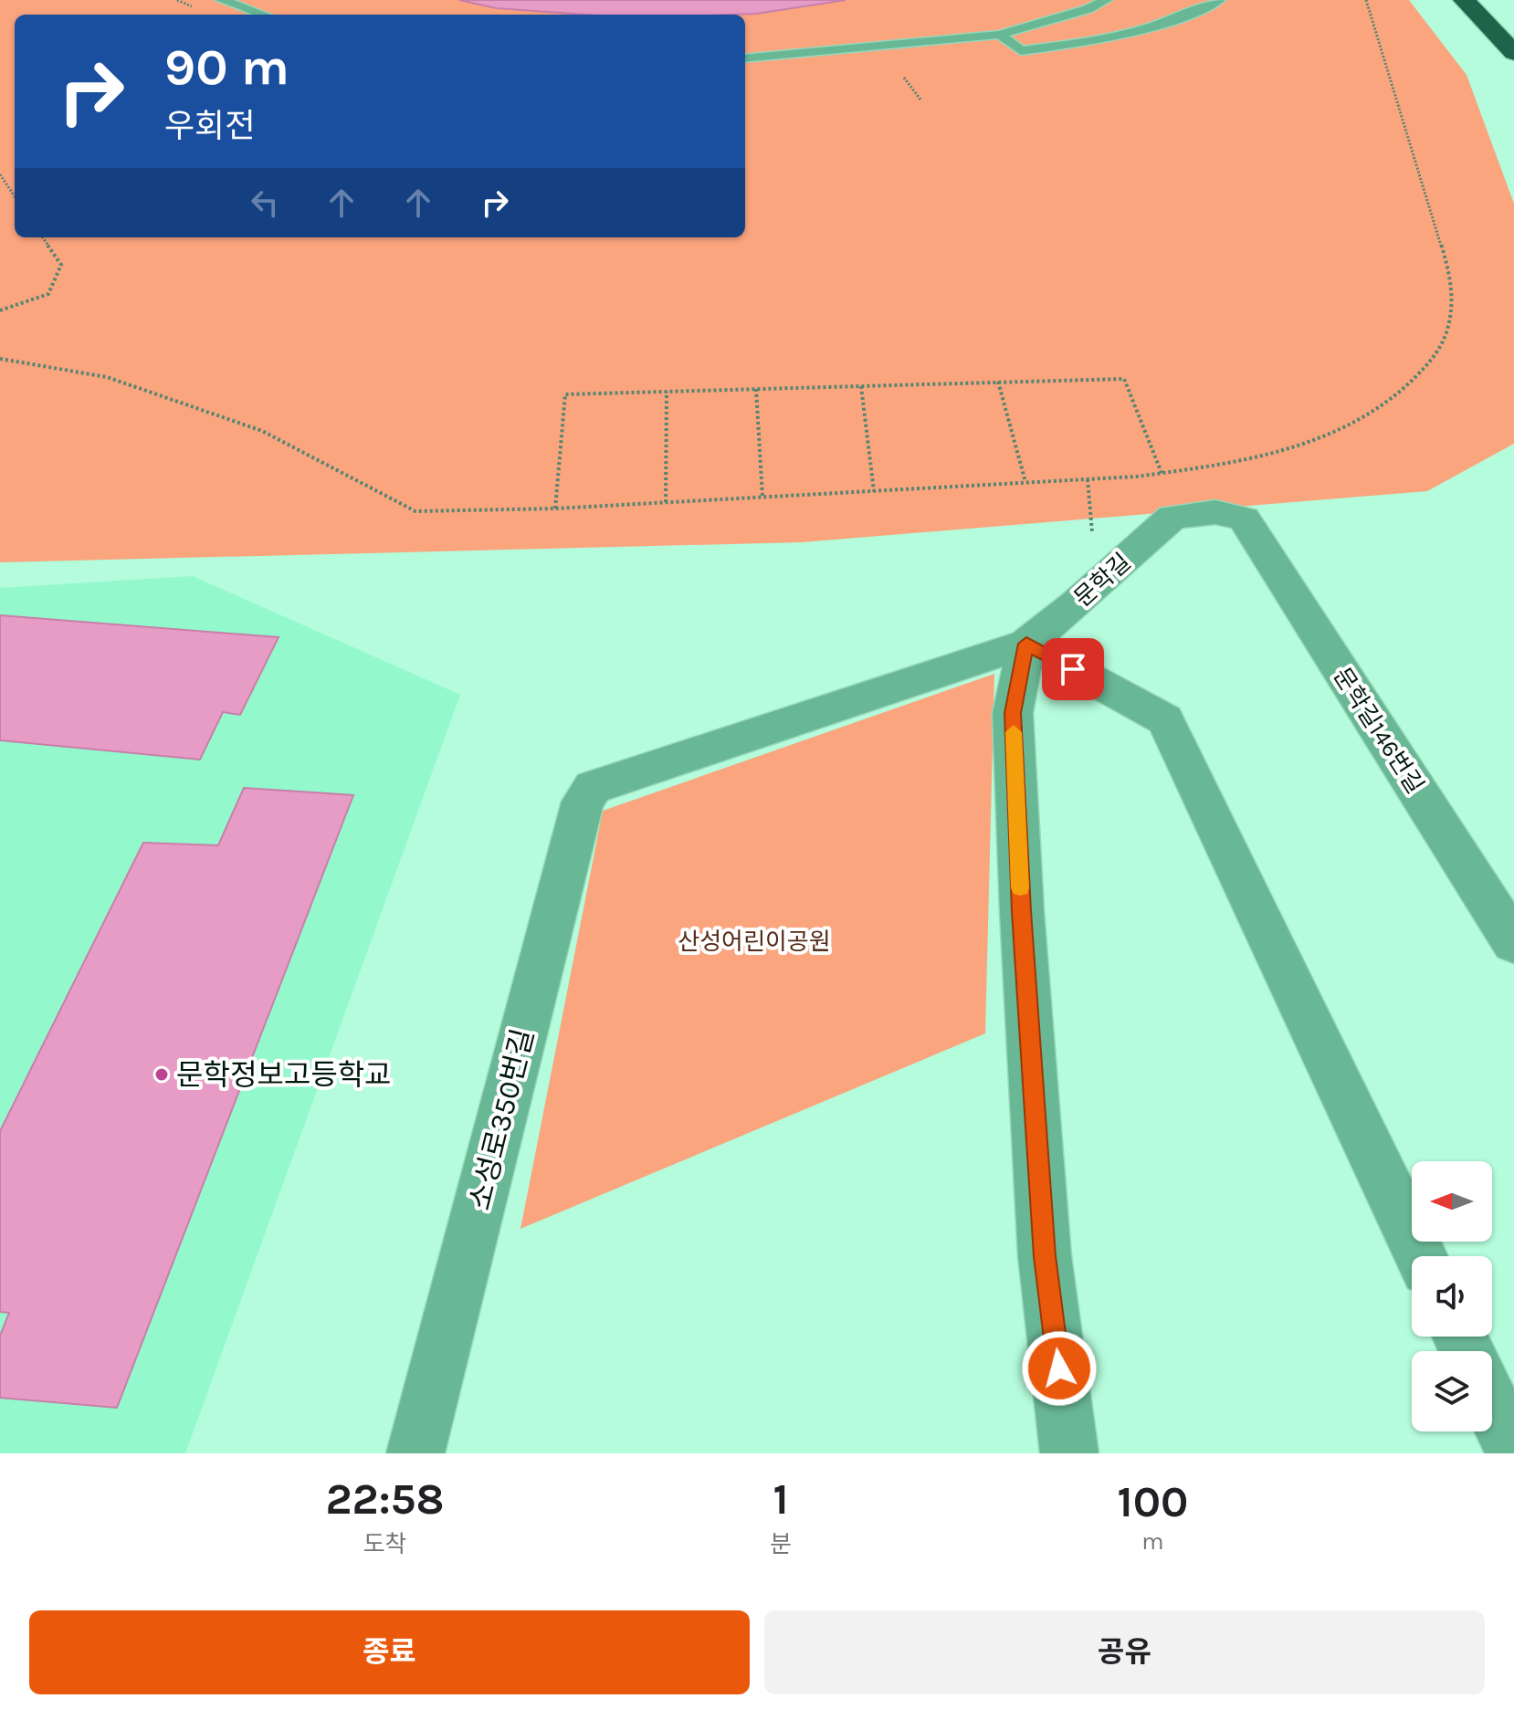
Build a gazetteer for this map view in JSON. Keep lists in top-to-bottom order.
{
  "streets": {
    "street": ["문학길", "문학길146번길", "소성로350번길"]
  },
  "crossings": [
    ["문학길", "문학길146번길"],
    ["문학길", "소성로350번길"]
  ],
  "parks": ["산성어린이공원"],
  "places": ["문학정보고등학교"],
  "north": "left",
  "page": {
    "turn": ["90 m", "우회전"],
    "eta": [
      "22:58",
      "도착",
      "1",
      "분",
      "100",
      "m"
    ],
    "buttons": ["종료", "공유"]
  }
}
